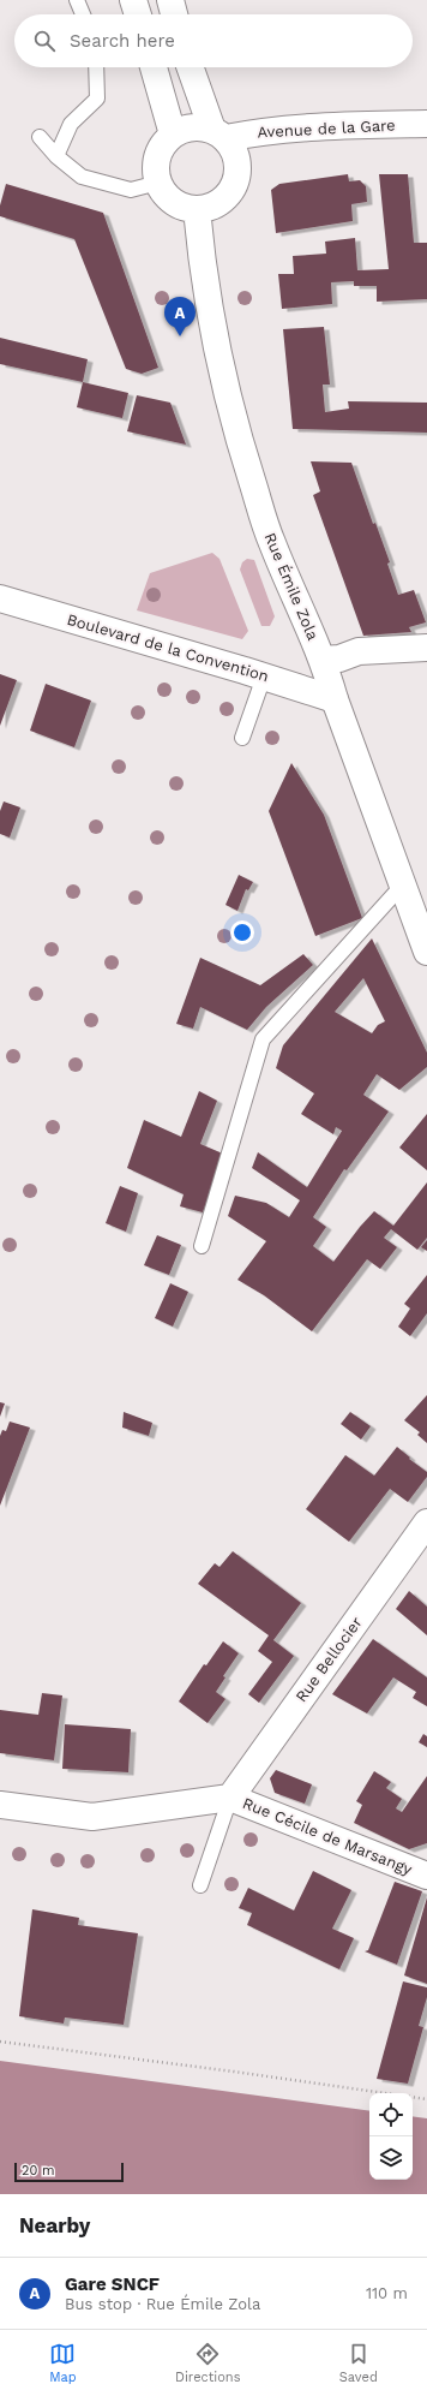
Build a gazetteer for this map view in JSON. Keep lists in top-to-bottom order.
{
  "streets": {
    "main road": [
      "Avenue de la Gare",
      "Rue Émile Zola",
      "Boulevard de la Convention",
      "Rue Bellocier",
      "Rue Cécile de Marsangy"
    ]
  },
  "crossings": [
    ["Avenue de la Gare", "Rue Émile Zola"],
    ["Rue Émile Zola", "Boulevard de la Convention"],
    ["Rue Bellocier", "Rue Cécile de Marsangy"]
  ],
  "scale_bar": "20 m",
  "page": {
    "search": "Search here",
    "pins": "A",
    "scale": "20 m",
    "heading": "Nearby",
    "list": [
      {
        "mark": "A",
        "name": "Gare SNCF",
        "note": "Bus stop · Rue Émile Zola",
        "value": "110 m"
      }
    ],
    "nav": ["Map", "Directions", "Saved"]
  }
}
